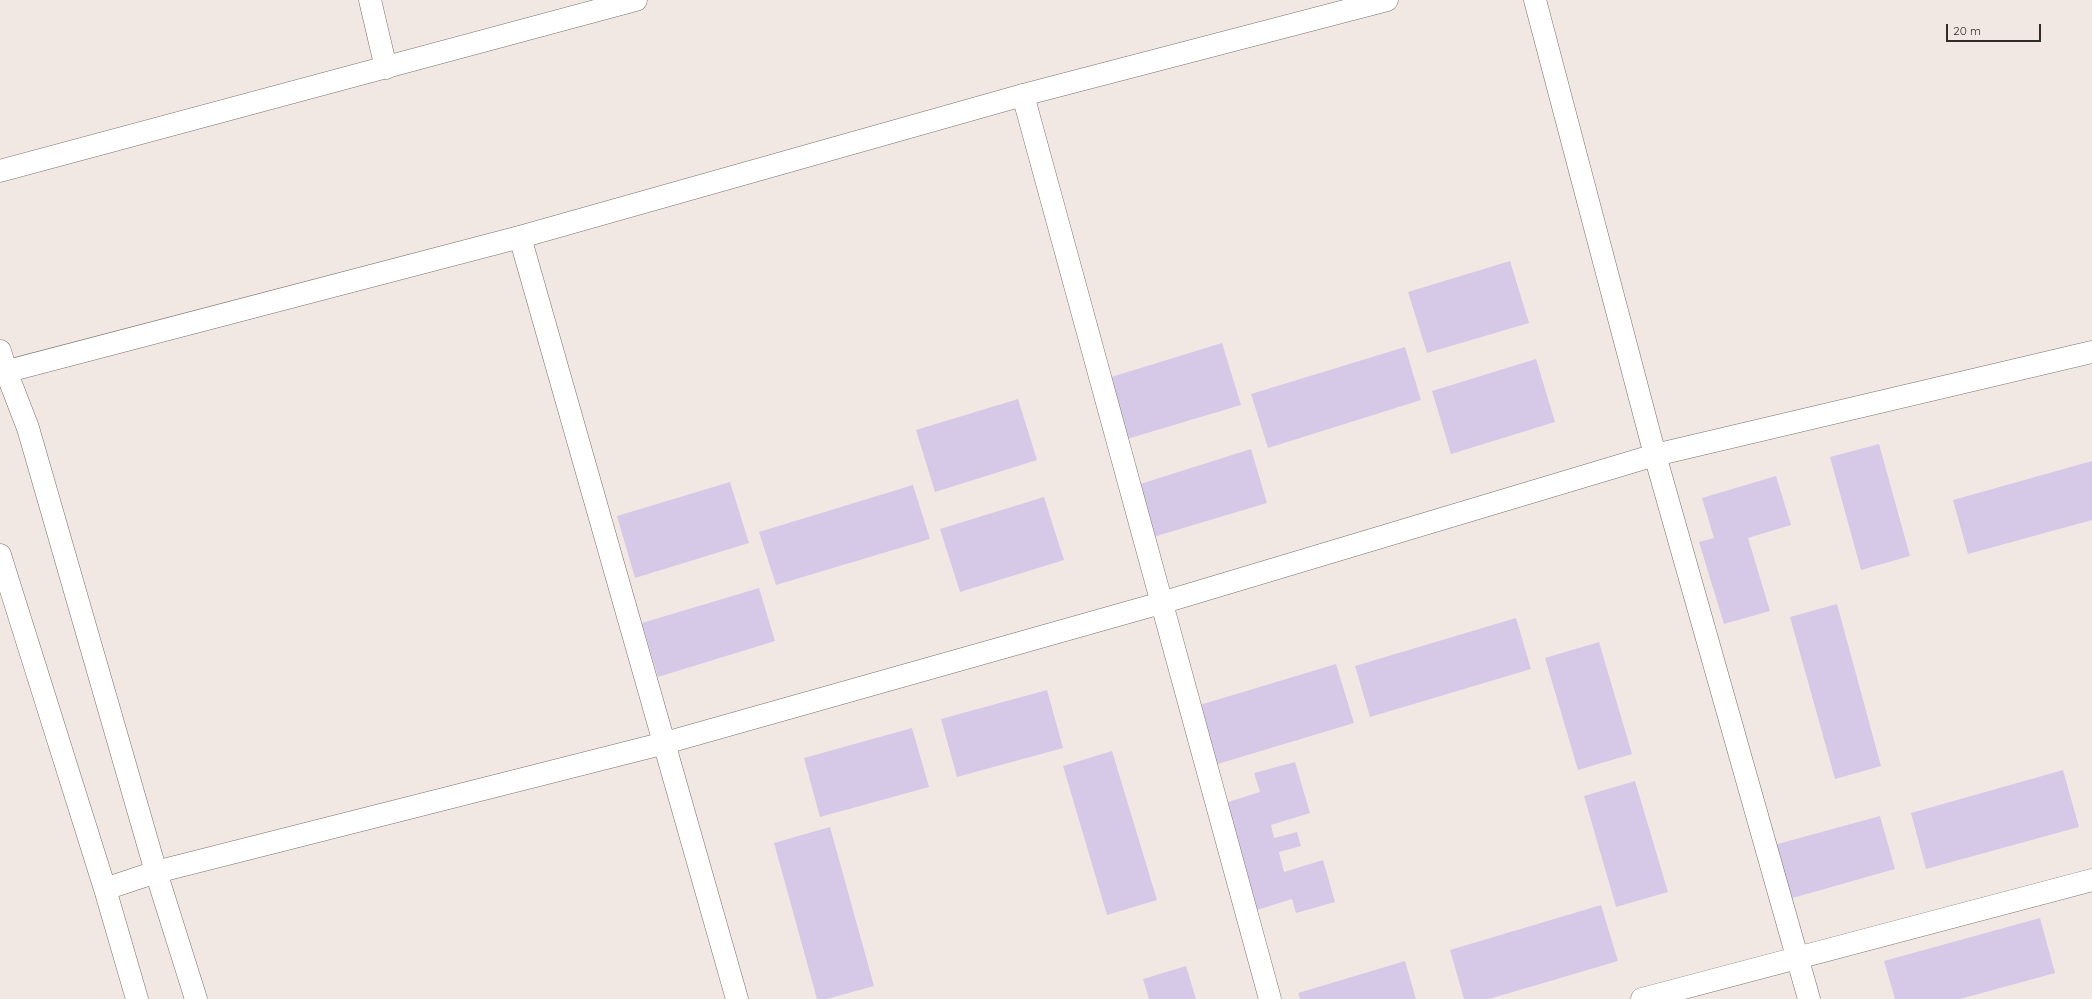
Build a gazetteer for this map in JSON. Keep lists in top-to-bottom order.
{
  "scale_bar": "20 m"
}
